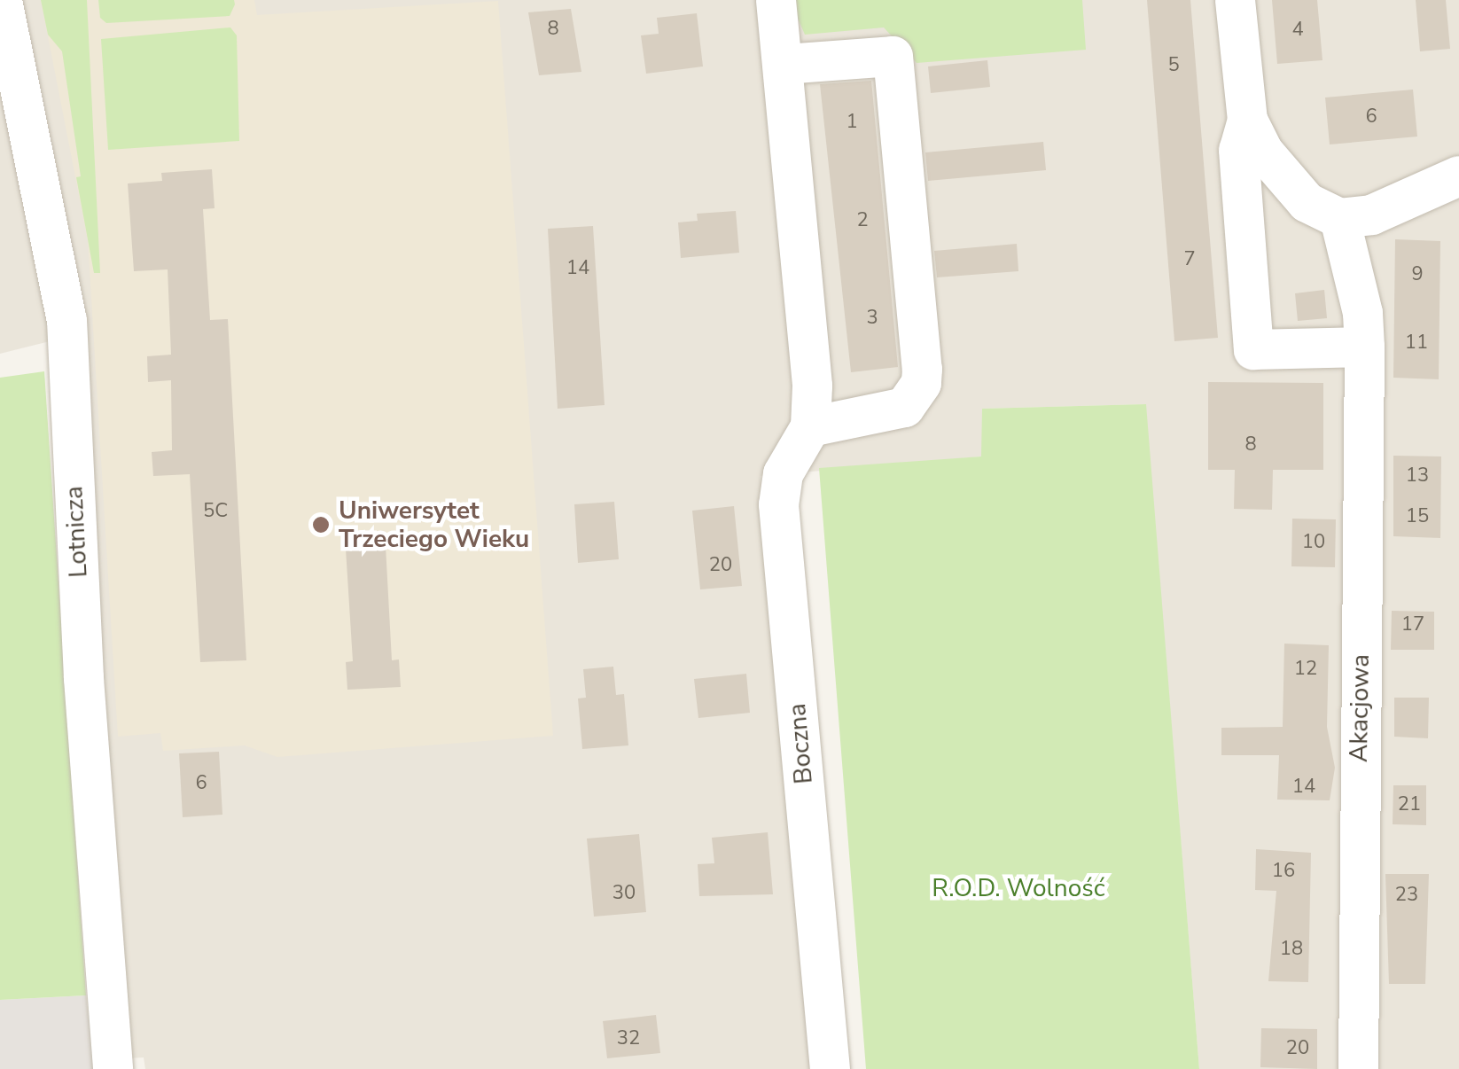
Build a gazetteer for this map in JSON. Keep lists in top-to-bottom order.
{
  "streets": {
    "street": ["Lotnicza", "Akacjowa", "Boczna"]
  },
  "parks": ["R.O.D. Wolność"],
  "places": ["Uniwersytet Trzeciego Wieku"],
  "house_numbers": [
    "8",
    "4",
    "5",
    "6",
    "1",
    "2",
    "7",
    "14",
    "9",
    "3",
    "11",
    "8",
    "13",
    "5C",
    "15",
    "10",
    "20",
    "17",
    "12",
    "6",
    "14",
    "21",
    "16",
    "30",
    "23",
    "18",
    "32",
    "20"
  ]
}
